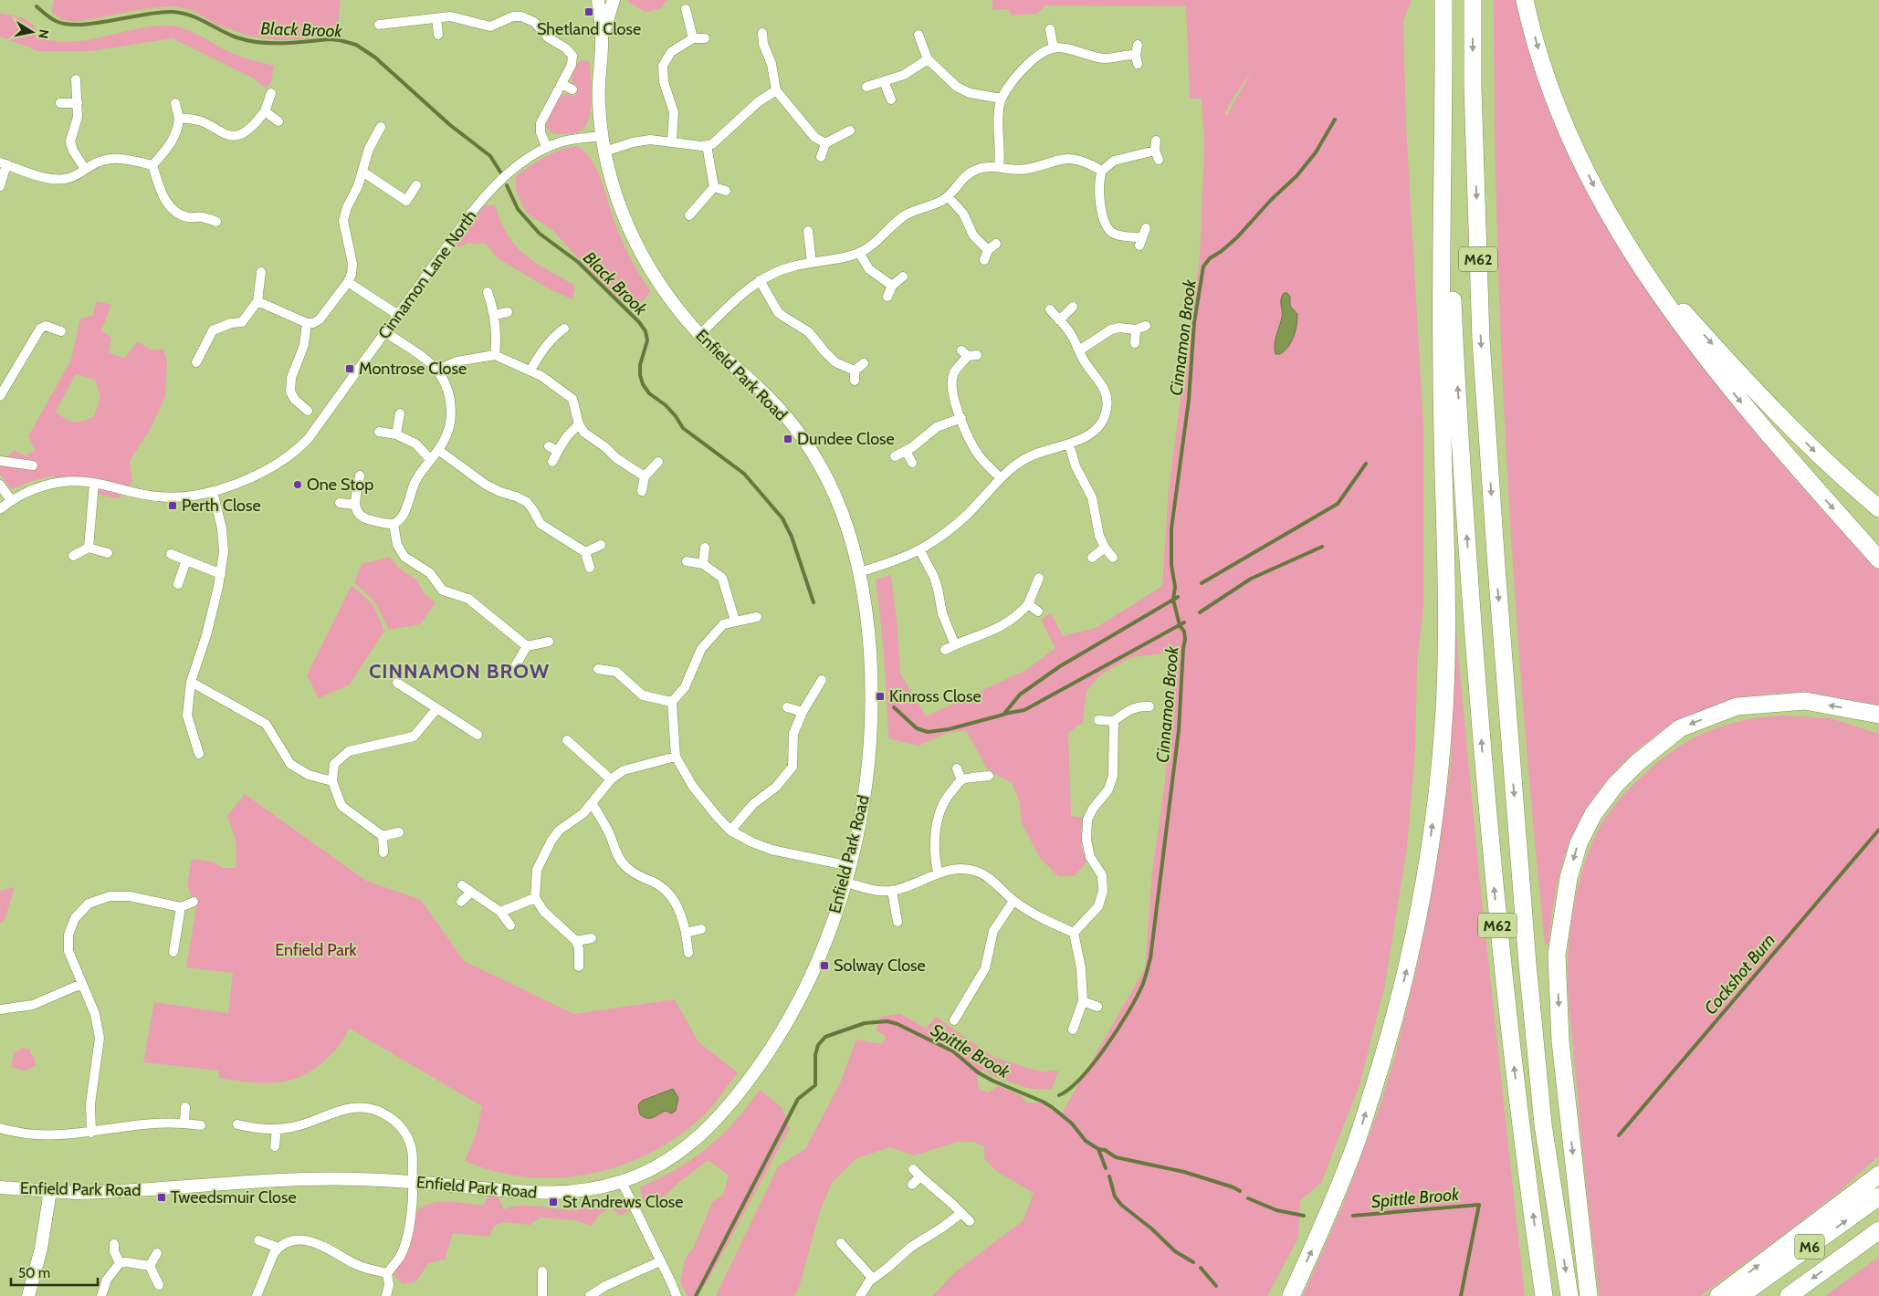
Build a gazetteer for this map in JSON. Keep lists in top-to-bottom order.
{
  "streets": {
    "highway": ["M62", "M6"],
    "street": ["Cinnamon Lane North", "Enfield Park Road"]
  },
  "crossings": [
    ["Cinnamon Lane North", "Enfield Park Road"]
  ],
  "districts": ["CINNAMON BROW"],
  "water": [
    "Black Brook",
    "Cinnamon Brook",
    "Cockshot Burn",
    "Spittle Brook"
  ],
  "parks": ["Enfield Park"],
  "places": {
    "transit": [
      "Shetland Close",
      "Montrose Close",
      "Dundee Close",
      "Perth Close",
      "Kinross Close",
      "Solway Close",
      "Tweedsmuir Close",
      "St Andrews Close"
    ],
    "other": ["One Stop"]
  },
  "scale_bar": "50 m",
  "north": "right"
}
